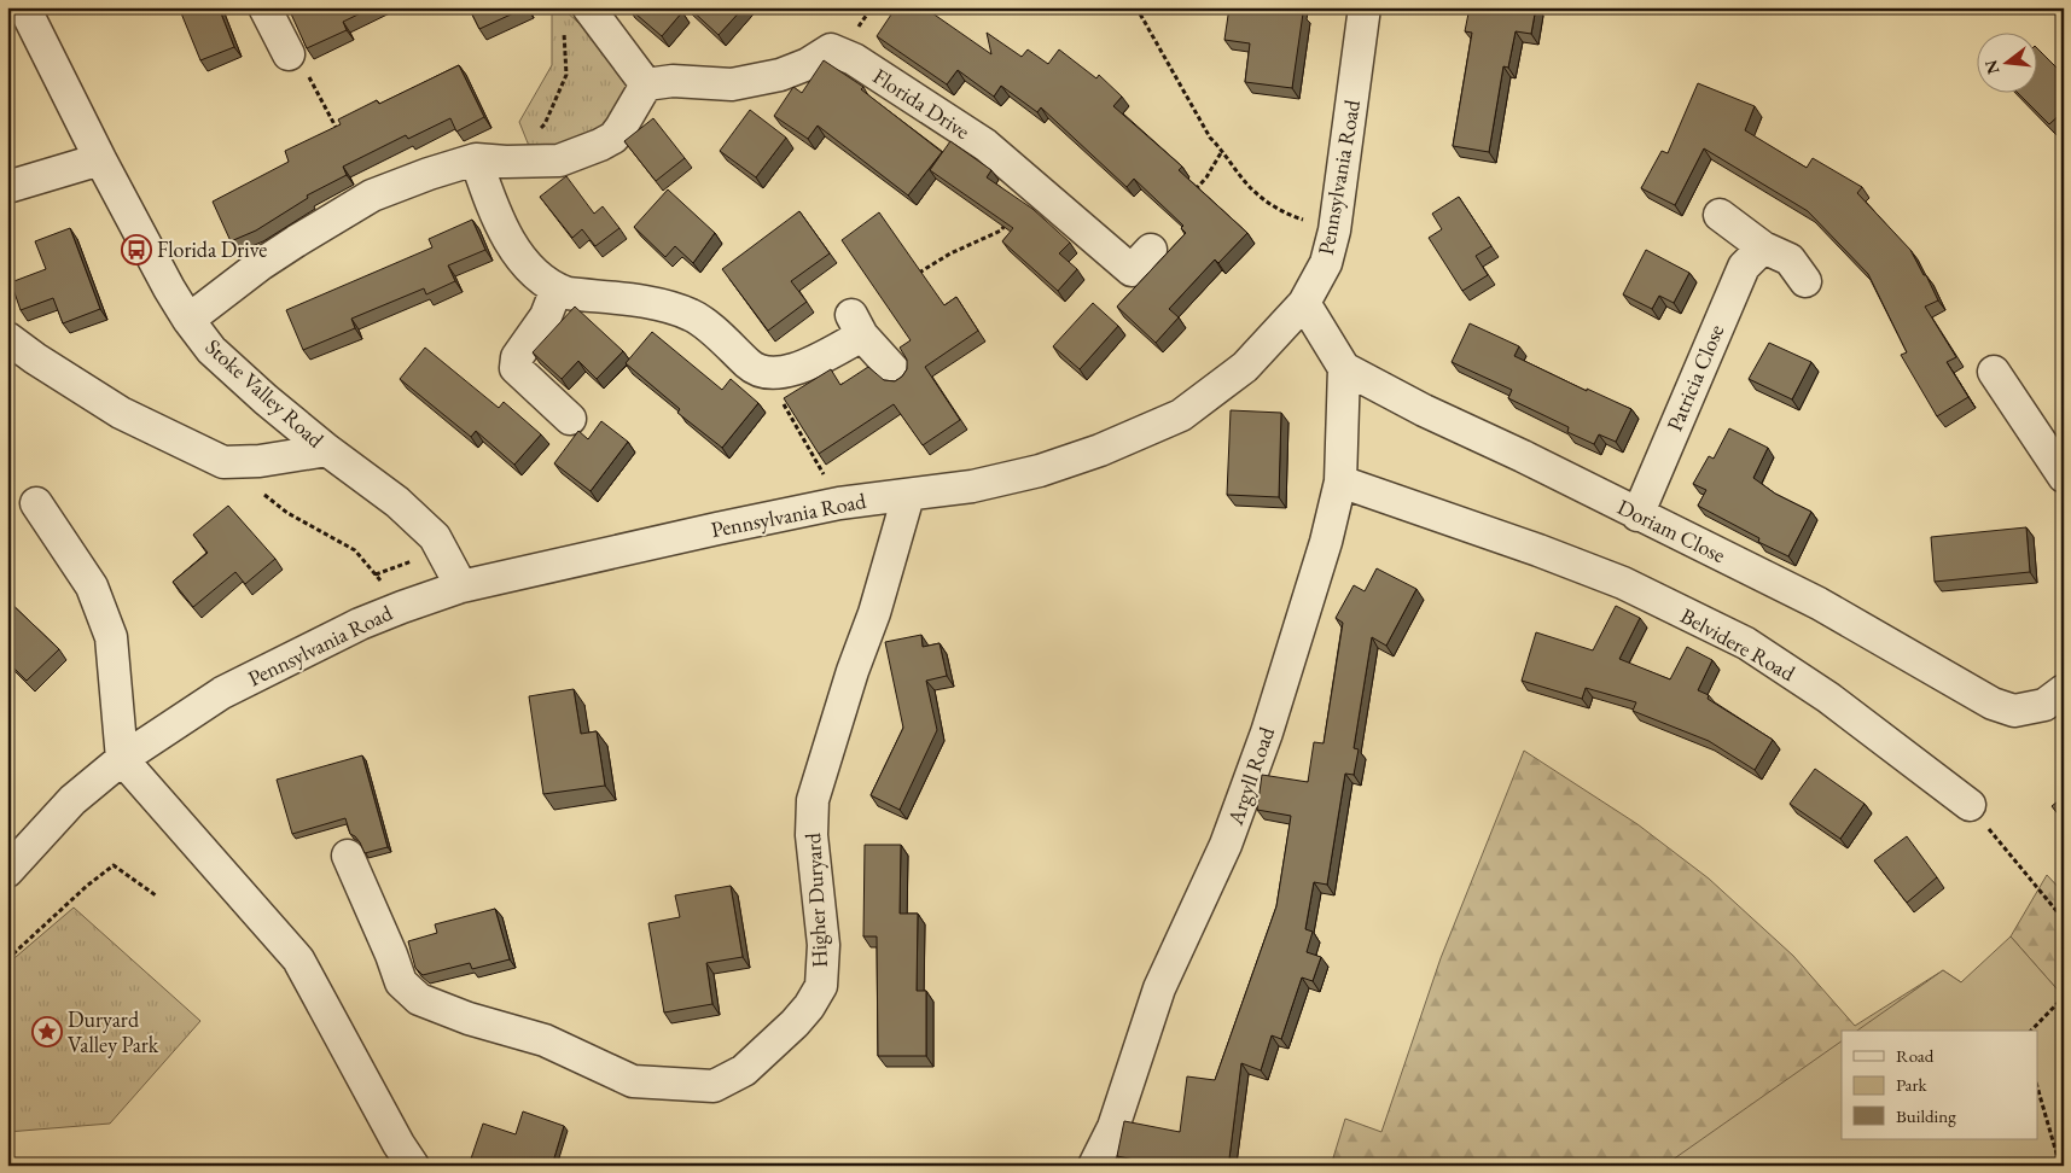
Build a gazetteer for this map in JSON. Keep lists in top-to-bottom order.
{
  "streets": {
    "street": [
      "Florida Drive",
      "Pennsylvania Road",
      "Patricia Close",
      "Stoke Valley Road",
      "Doriam Close",
      "Belvidere Road",
      "Argyll Road",
      "Higher Duryard"
    ]
  },
  "crossings": [
    ["Pennsylvania Road", "Stoke Valley Road"],
    ["Pennsylvania Road", "Higher Duryard"],
    ["Patricia Close", "Doriam Close"],
    ["Doriam Close", "Argyll Road"],
    ["Belvidere Road", "Argyll Road"]
  ],
  "places": {
    "bus stop": ["Florida Drive"],
    "place": ["Duryard Valley Park"]
  },
  "legend": ["Road", "Park", "Building"],
  "north": "left"
}
